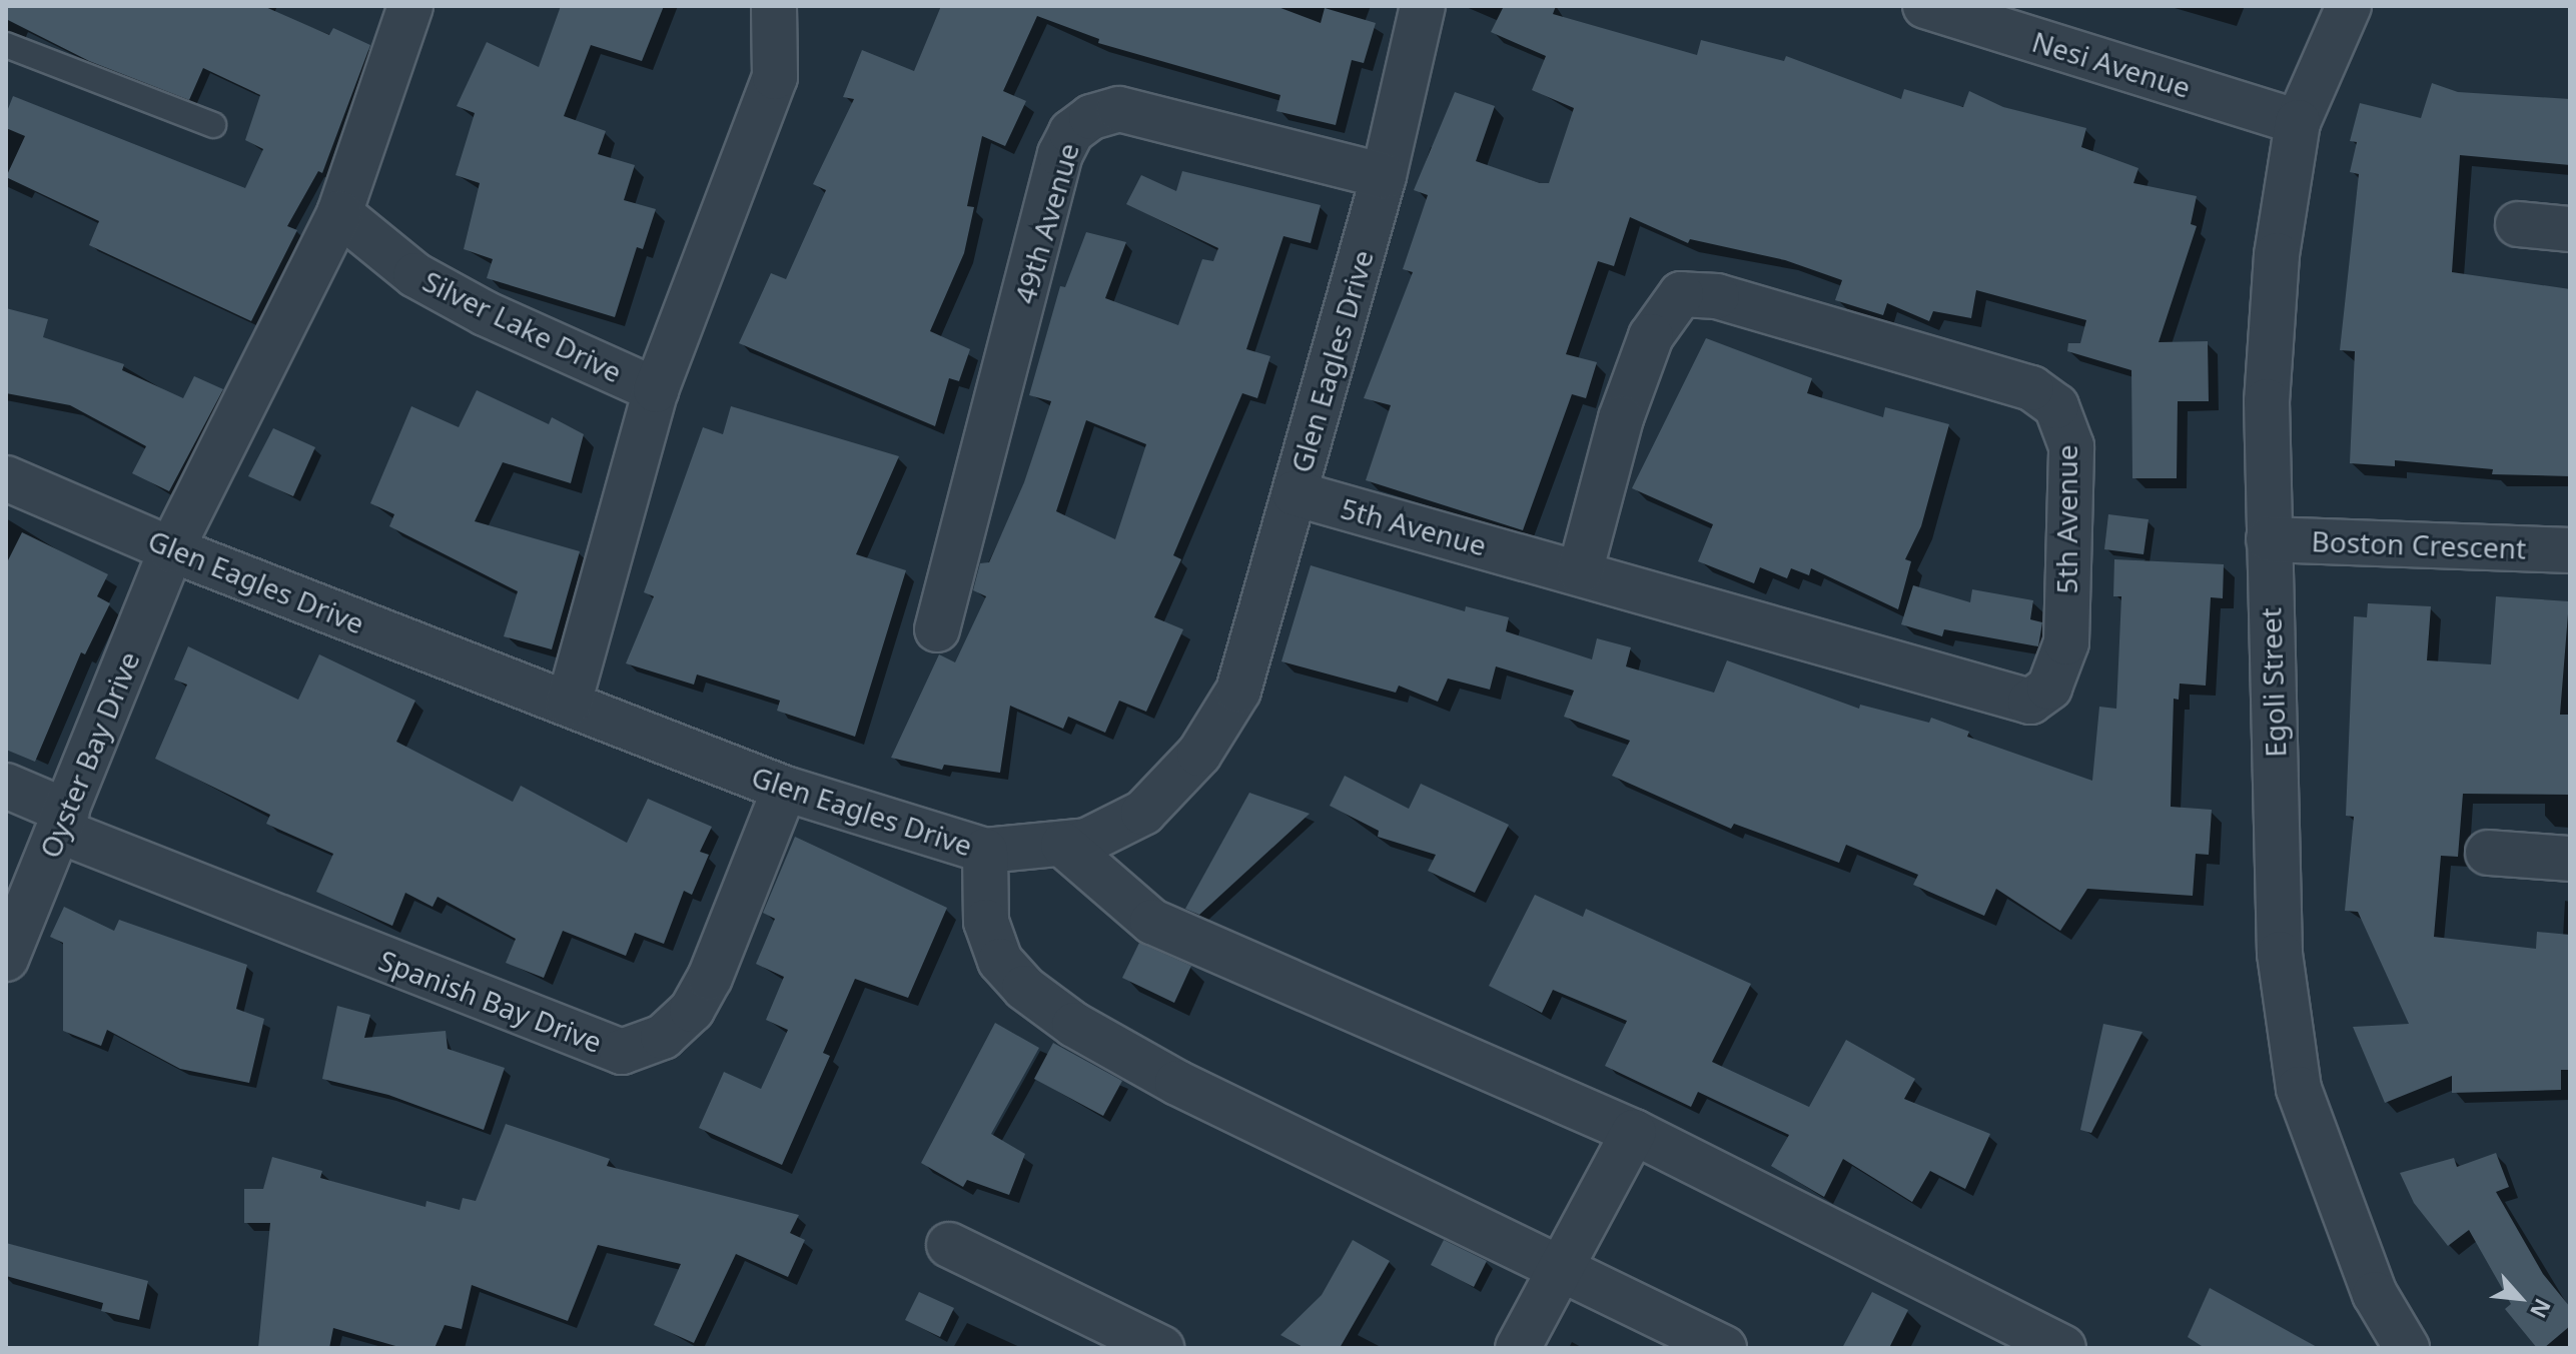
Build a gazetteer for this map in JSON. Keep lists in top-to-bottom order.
{
  "streets": {
    "street": [
      "Nesi Avenue",
      "49th Avenue",
      "Silver Lake Drive",
      "Glen Eagles Drive",
      "5th Avenue",
      "Boston Crescent",
      "Egoli Street",
      "Oyster Bay Drive",
      "Spanish Bay Drive"
    ]
  },
  "crossings": [
    ["Nesi Avenue", "Egoli Street"],
    ["49th Avenue", "Glen Eagles Drive"],
    ["Silver Lake Drive", "Glen Eagles Drive"],
    ["Silver Lake Drive", "Oyster Bay Drive"],
    ["Glen Eagles Drive", "5th Avenue"],
    ["Glen Eagles Drive", "Oyster Bay Drive"],
    ["Glen Eagles Drive", "Spanish Bay Drive"],
    ["Boston Crescent", "Egoli Street"],
    ["Oyster Bay Drive", "Spanish Bay Drive"]
  ],
  "north": "bottom right"
}
